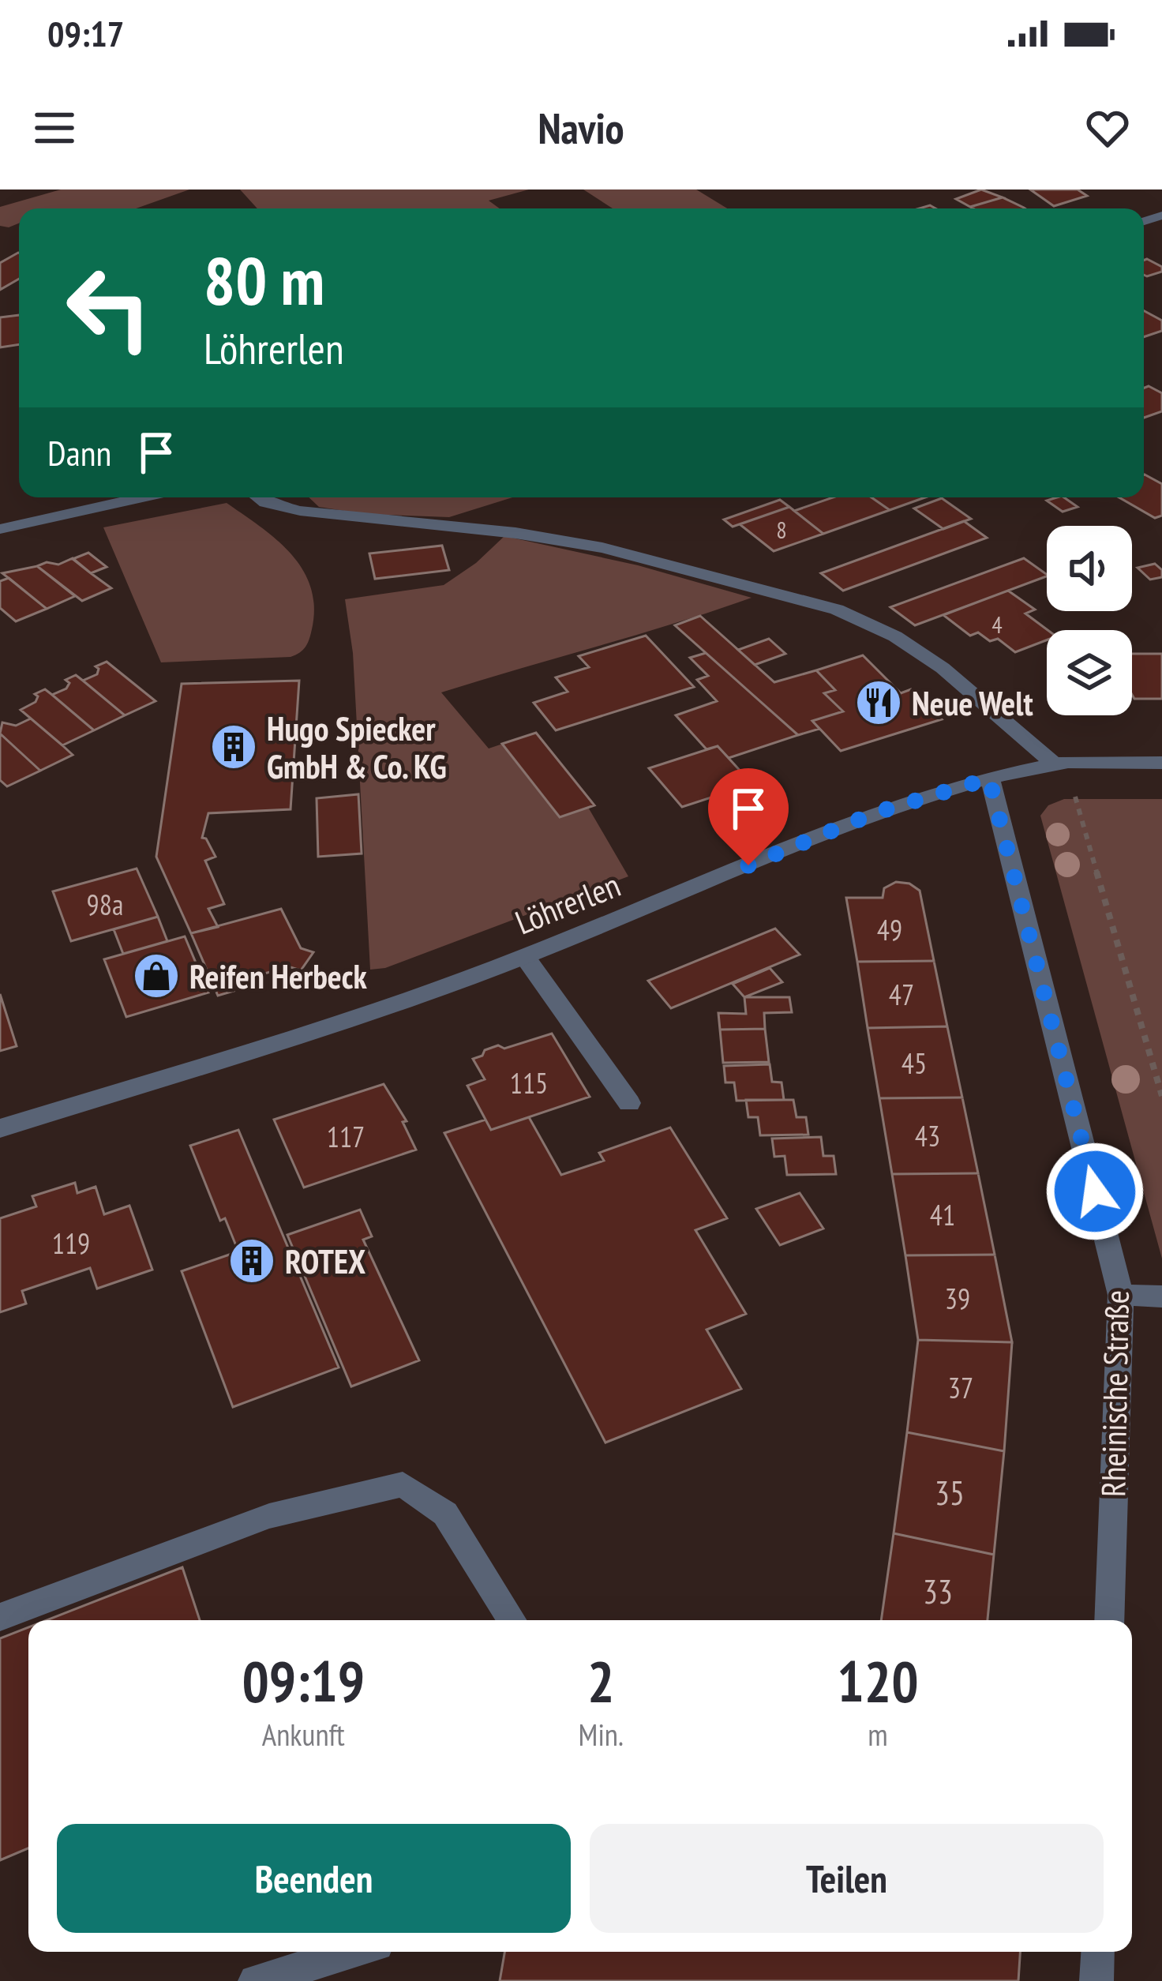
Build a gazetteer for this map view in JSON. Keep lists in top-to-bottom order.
{
  "streets": {
    "street": ["Löhrerlen", "Rheinische Straße"]
  },
  "crossings": [
    ["Löhrerlen", "Rheinische Straße"]
  ],
  "places": {
    "restaurant": ["Neue Welt"],
    "building": ["Hugo Spiecker GmbH & Co. KG", "ROTEX"],
    "shop": ["Reifen Herbeck"]
  },
  "house_numbers": [
    "8",
    "4",
    "98a",
    "49",
    "47",
    "45",
    "115",
    "43",
    "117",
    "41",
    "119",
    "39",
    "37",
    "35",
    "33"
  ],
  "page": {
    "status": "09:17",
    "header": "Navio",
    "turn": ["80 m", "Löhrerlen"],
    "then": "Dann",
    "eta": [
      "09:19",
      "Ankunft",
      "2",
      "Min.",
      "120",
      "m"
    ],
    "buttons": ["Beenden", "Teilen"]
  }
}
